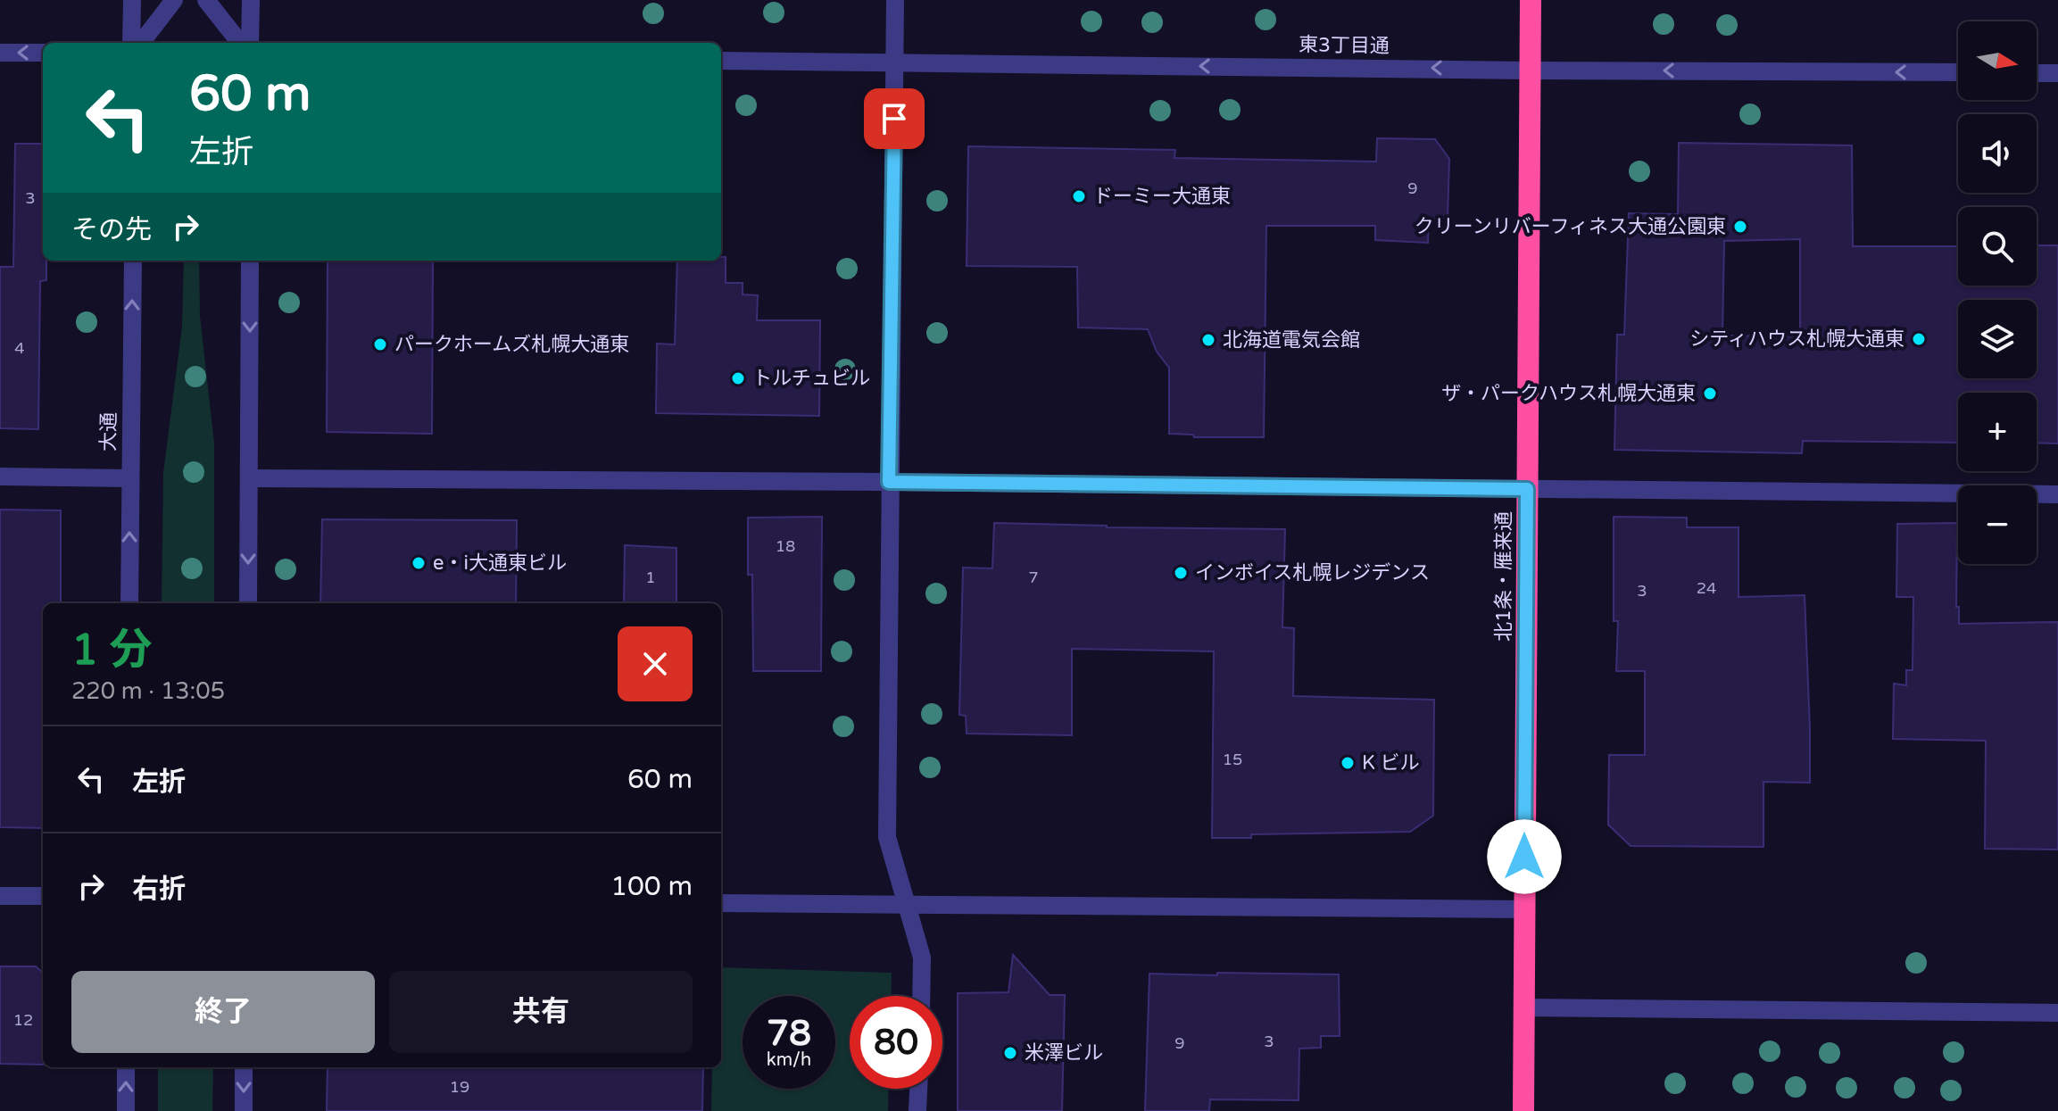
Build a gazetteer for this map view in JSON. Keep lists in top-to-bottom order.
{
  "streets": {
    "highway": ["北1条・雁来通"],
    "street": ["東3丁目通", "大通"]
  },
  "crossings": [
    ["東3丁目通", "北1条・雁来通"]
  ],
  "one_way": ["東3丁目通"],
  "places": [
    "ドーミー大通東",
    "クリーンリバーフィネス大通公園東",
    "シティハウス札幌大通東",
    "北海道電気会館",
    "パークホームズ札幌大通東",
    "トルチュビル",
    "ザ・パークハウス札幌大通東",
    "e・i大通東ビル",
    "インボイス札幌レジデンス",
    "K ビル",
    "米澤ビル"
  ],
  "house_numbers": [
    "9",
    "3",
    "4",
    "18",
    "1",
    "7",
    "24",
    "3",
    "15",
    "12",
    "3",
    "9",
    "19"
  ],
  "north": "right",
  "page": {
    "map_buttons": ["+", "−"],
    "turn": ["60 m", "左折"],
    "then": "その先",
    "heading": ["1 分", "220 m · 13:05"],
    "list": [
      {
        "name": "左折",
        "value": "60 m"
      },
      {
        "name": "右折",
        "value": "100 m"
      }
    ],
    "buttons": ["終了", "共有"],
    "speed": "78 km/h",
    "limit": "80"
  }
}
